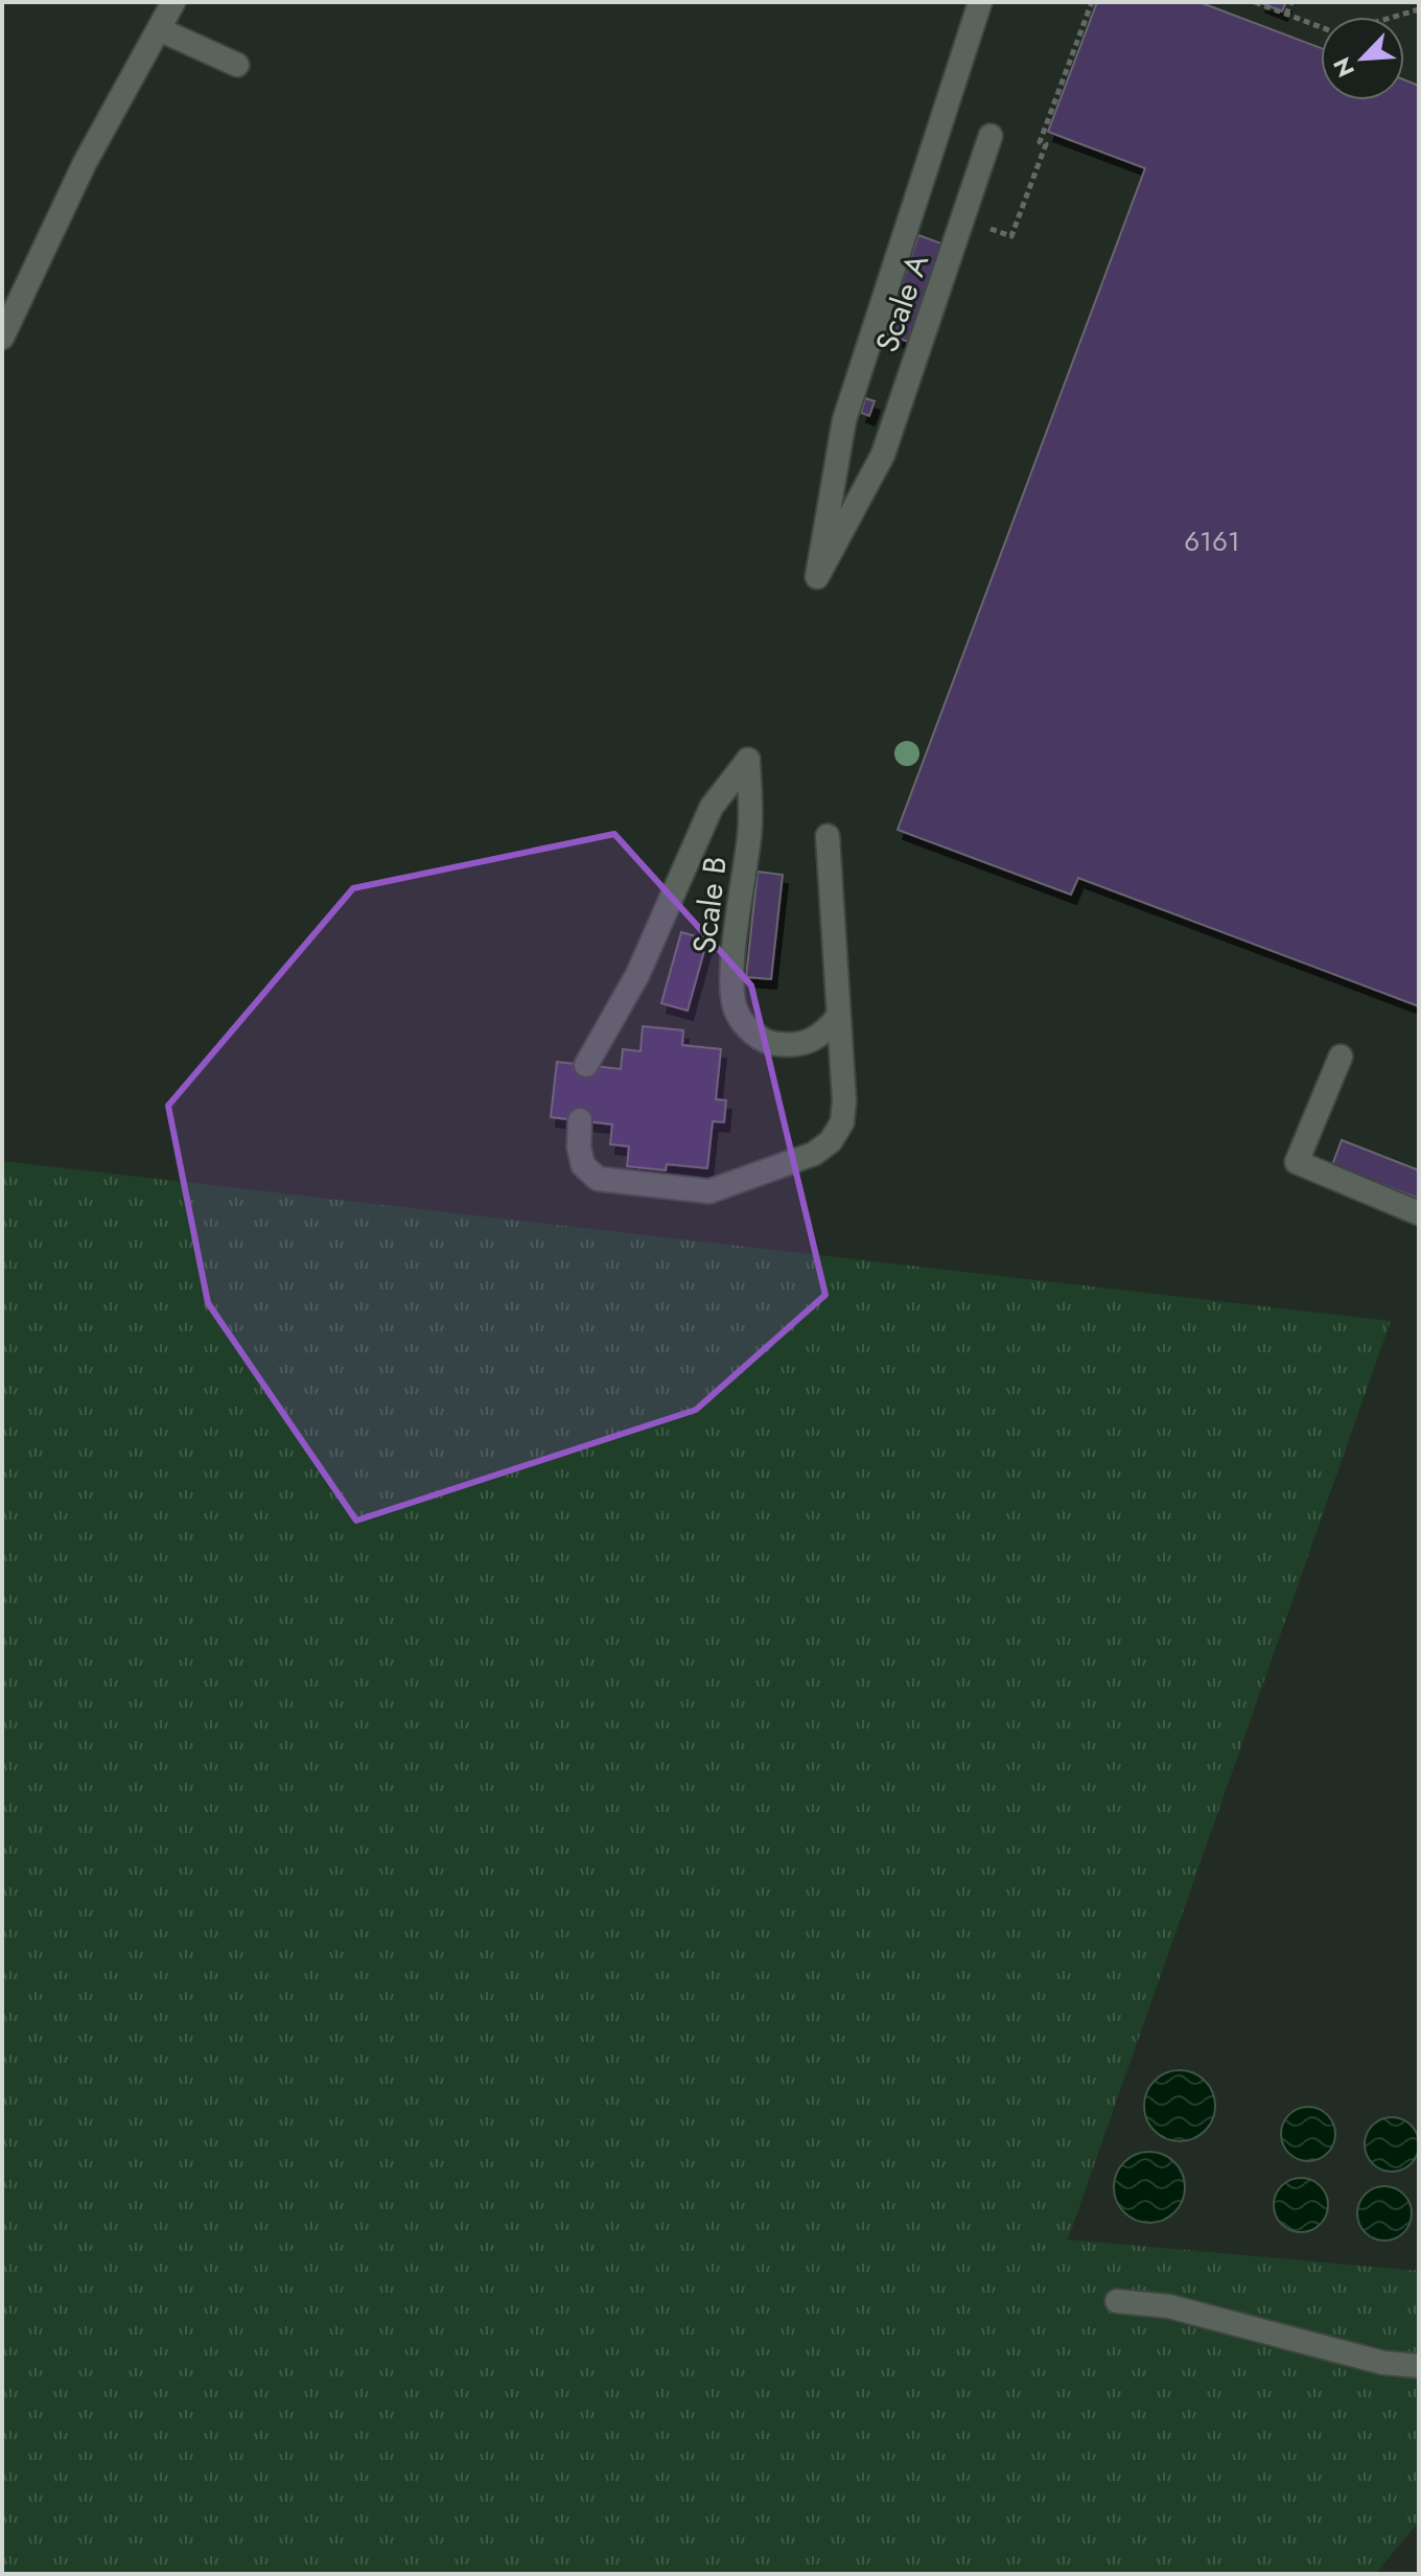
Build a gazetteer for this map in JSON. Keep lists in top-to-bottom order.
{
  "streets": {
    "street": ["Scale A", "Scale B"]
  },
  "house_numbers": ["6161"],
  "north": "bottom left"
}
